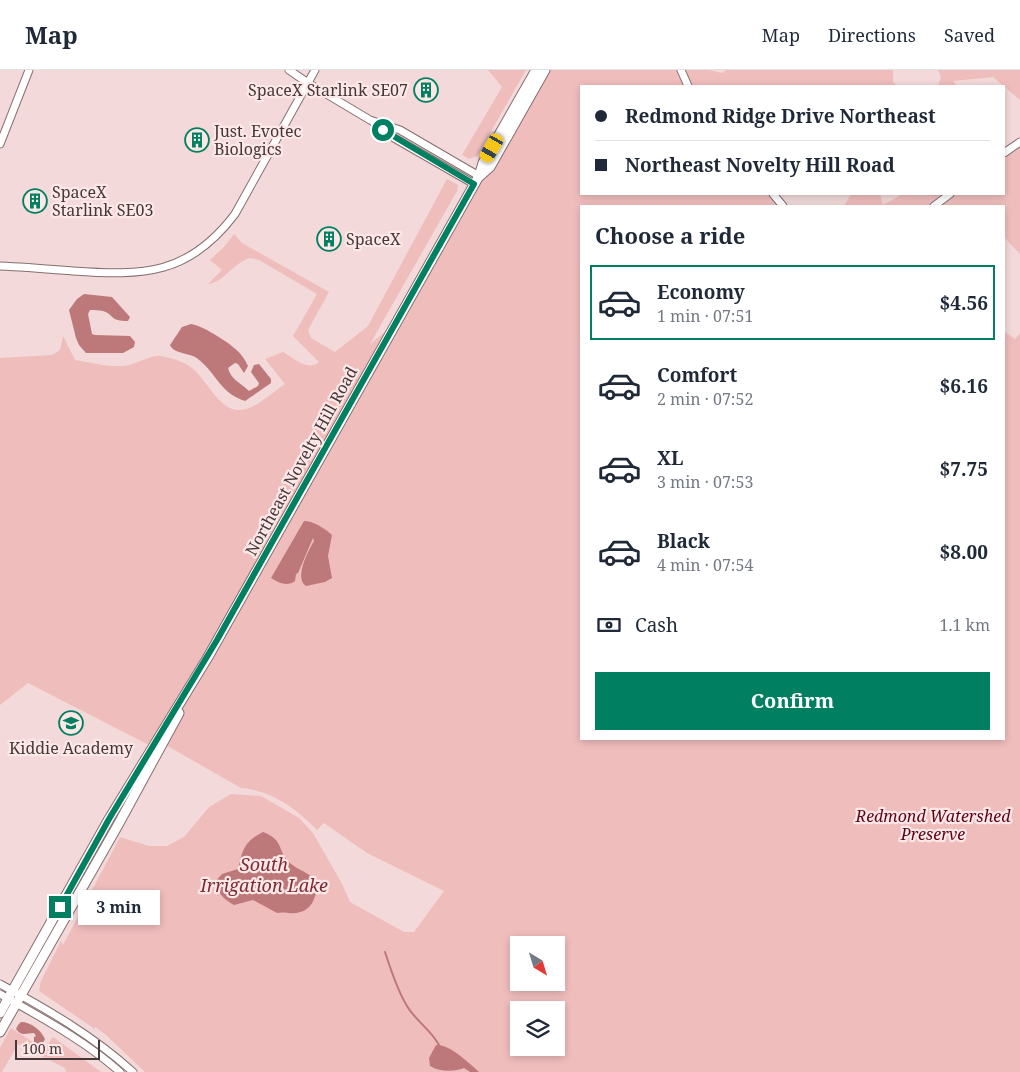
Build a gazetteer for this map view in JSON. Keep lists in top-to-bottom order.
{
  "streets": {
    "main road": ["Northeast Novelty Hill Road"]
  },
  "water": ["South Irrigation Lake"],
  "parks": ["Redmond Watershed Preserve"],
  "places": {
    "building": [
      "SpaceX Starlink SE07",
      "Just. Evotec Biologics",
      "SpaceX Starlink SE03",
      "SpaceX"
    ],
    "school or university": ["Kiddie Academy"]
  },
  "scale_bar": "100 m",
  "north": "bottom right",
  "page": {
    "header": "Map",
    "nav": ["Map", "Directions", "Saved"],
    "banner": ["Redmond Ridge Drive Northeast", "Northeast Novelty Hill Road"],
    "heading": "Choose a ride",
    "list": [
      {
        "name": "Economy",
        "note": "1 min · 07:51",
        "value": "$4.56"
      },
      {
        "name": "Comfort",
        "note": "2 min · 07:52",
        "value": "$6.16"
      },
      {
        "name": "XL",
        "note": "3 min · 07:53",
        "value": "$7.75"
      },
      {
        "name": "Black",
        "note": "4 min · 07:54",
        "value": "$8.00"
      }
    ],
    "pay": ["Cash", "1.1 km"],
    "buttons": "Confirm",
    "bubble": "3 min",
    "scale": "100 m"
  }
}
